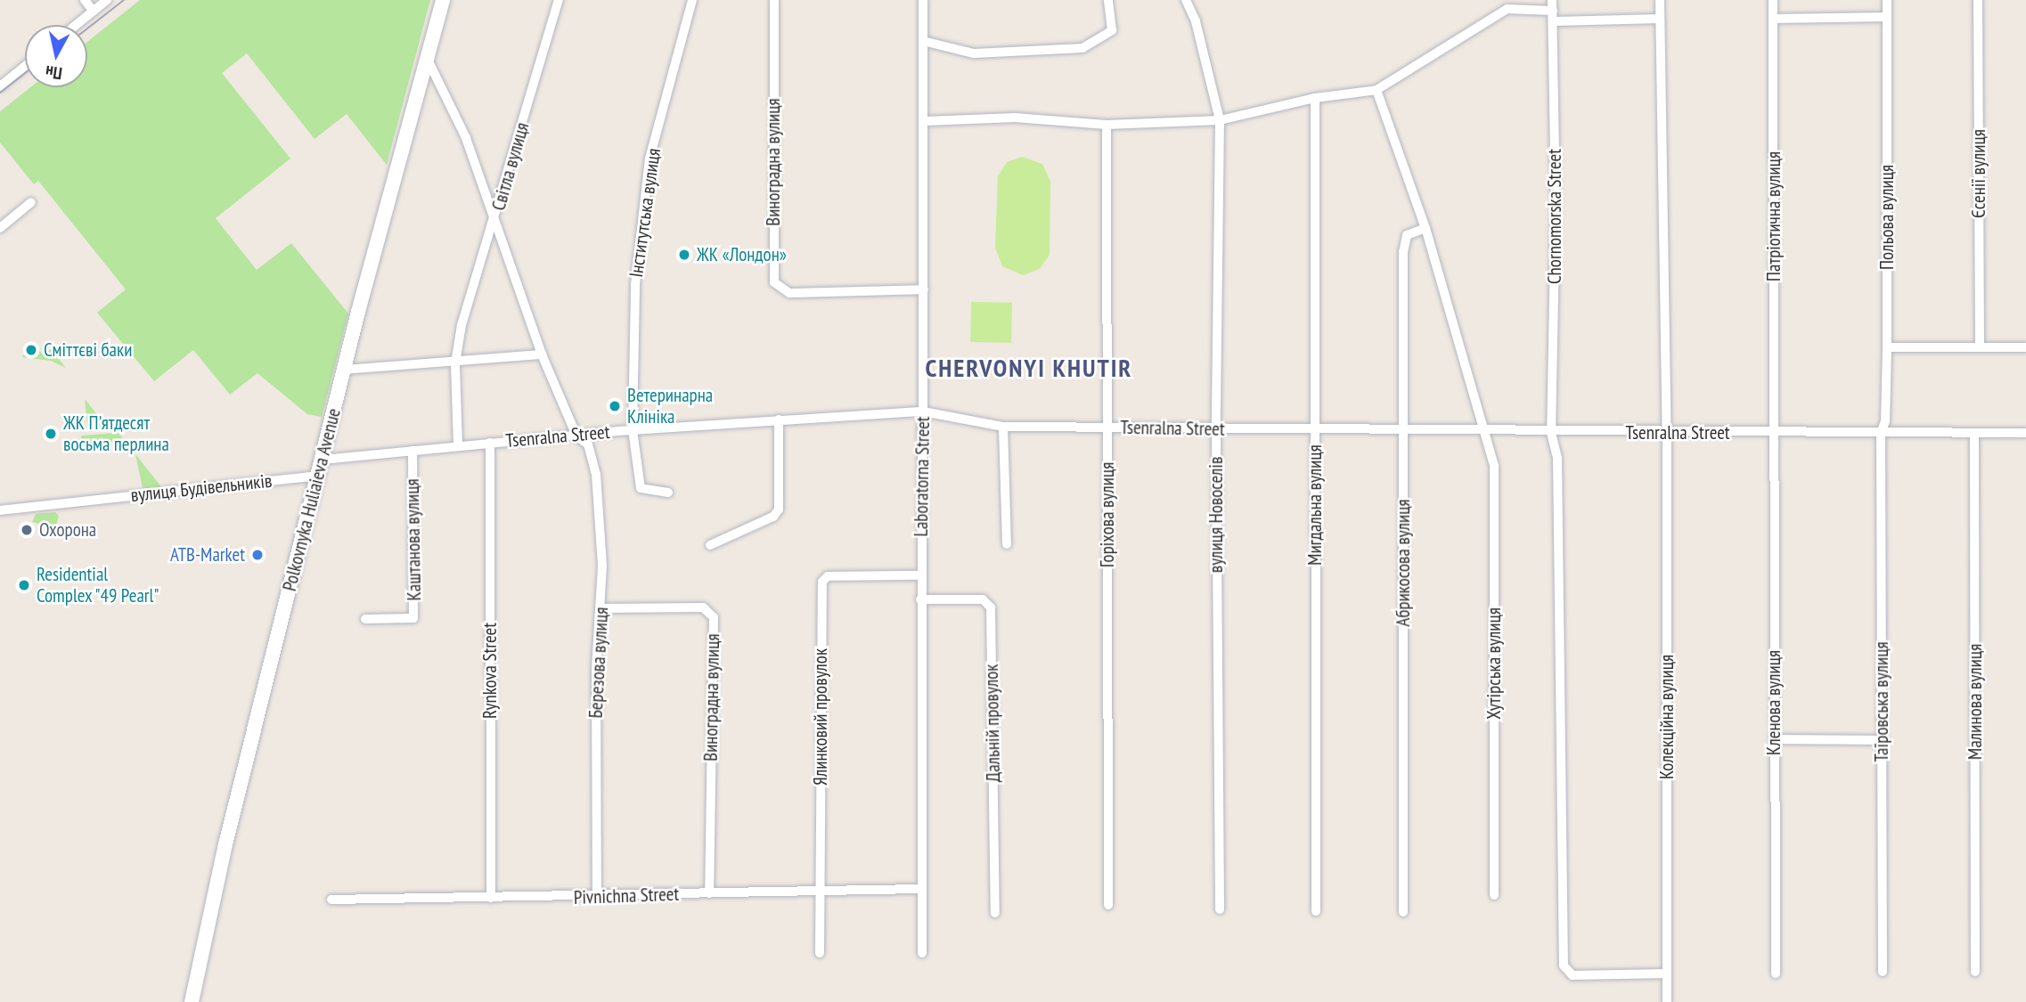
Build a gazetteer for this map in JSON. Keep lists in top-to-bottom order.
{
  "streets": {
    "main road": ["Polkovnyka Huliaieva Avenue"],
    "street": [
      "Виноградна вулиця",
      "Світла вулиця",
      "Єсенії вулиця",
      "Інститутська вулиця",
      "Chornomorska Street",
      "Патріотична вулиця",
      "Польова вулиця",
      "Tsenralna Street",
      "Laboratorna Street",
      "вулиця Будівельників",
      "Мигдальна вулиця",
      "Горіхова вулиця",
      "вулиця Новоселів",
      "Каштанова вулиця",
      "Абрикосова вулиця",
      "Березова вулиця",
      "Хутірська вулиця",
      "Rynkova Street",
      "Таїровська вулиця",
      "Малинова вулиця",
      "Кленова вулиця",
      "Ялинковий провулок",
      "Колекційна вулиця",
      "Дальній провулок",
      "Pivnichna Street"
    ]
  },
  "crossings": [
    ["Виноградна вулиця", "Laboratorna Street"],
    ["Виноградна вулиця", "Березова вулиця"],
    ["Виноградна вулиця", "Pivnichna Street"],
    ["Світла вулиця", "Tsenralna Street"],
    ["Світла вулиця", "Березова вулиця"],
    ["Інститутська вулиця", "Tsenralna Street"],
    ["Chornomorska Street", "Tsenralna Street"],
    ["Патріотична вулиця", "Tsenralna Street"],
    ["Патріотична вулиця", "Кленова вулиця"],
    ["Польова вулиця", "Tsenralna Street"],
    ["Польова вулиця", "Таїровська вулиця"],
    ["Tsenralna Street", "Laboratorna Street"],
    ["Tsenralna Street", "Polkovnyka Huliaieva Avenue"],
    ["Tsenralna Street", "Мигдальна вулиця"],
    ["Tsenralna Street", "Горіхова вулиця"],
    ["Tsenralna Street", "вулиця Новоселів"],
    ["Tsenralna Street", "Каштанова вулиця"],
    ["Tsenralna Street", "Абрикосова вулиця"],
    ["Tsenralna Street", "Березова вулиця"],
    ["Tsenralna Street", "Хутірська вулиця"],
    ["Tsenralna Street", "Rynkova Street"],
    ["Tsenralna Street", "Таїровська вулиця"],
    ["Tsenralna Street", "Малинова вулиця"],
    ["Tsenralna Street", "Кленова вулиця"],
    ["Tsenralna Street", "Колекційна вулиця"],
    ["Laboratorna Street", "Ялинковий провулок"],
    ["Laboratorna Street", "Дальній провулок"],
    ["Laboratorna Street", "Pivnichna Street"],
    ["вулиця Будівельників", "Polkovnyka Huliaieva Avenue"],
    ["Березова вулиця", "Pivnichna Street"],
    ["Rynkova Street", "Pivnichna Street"],
    ["Ялинковий провулок", "Pivnichna Street"]
  ],
  "districts": ["CHERVONYI KHUTIR"],
  "places": [
    "ЖК «Лондон»",
    "Сміттєві баки",
    "Ветеринарна Клініка",
    "ЖК П'ятдесят восьма перлина",
    "Охорона",
    "ATB-Market",
    "Residential Complex \"49 Pearl\""
  ],
  "north": "bottom"
}
